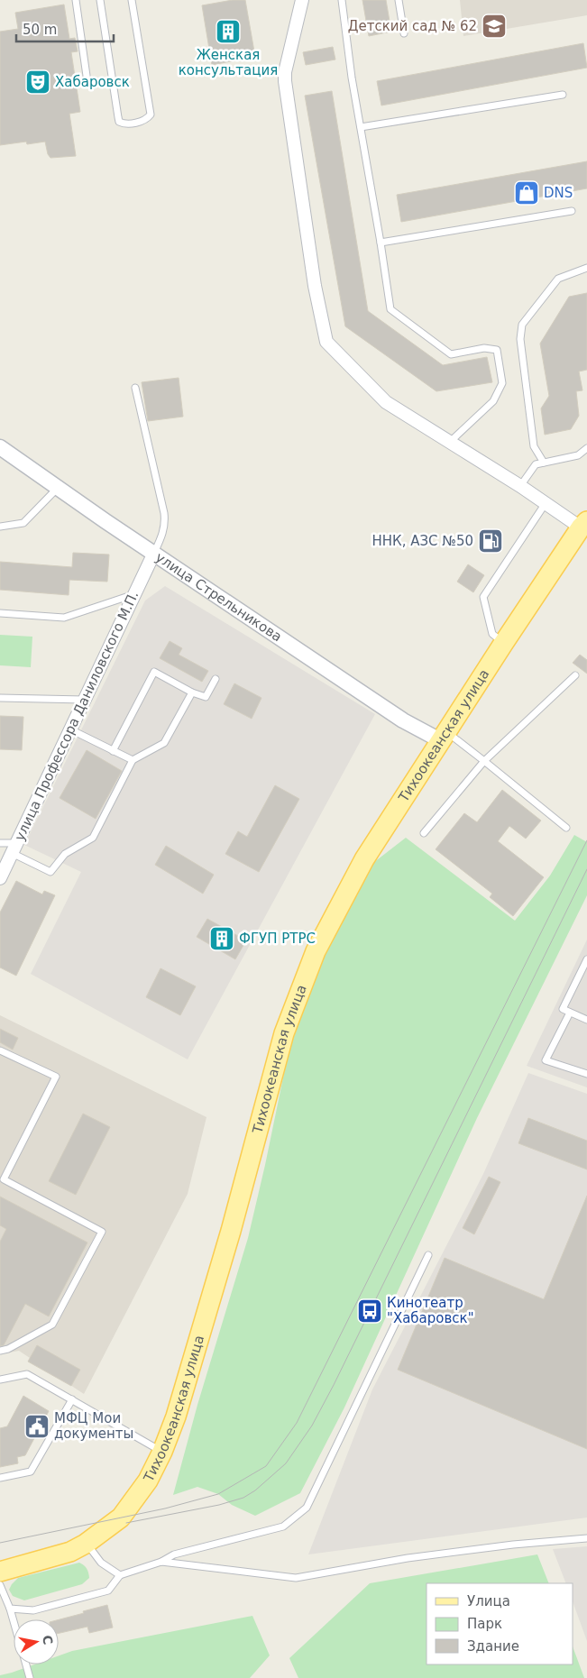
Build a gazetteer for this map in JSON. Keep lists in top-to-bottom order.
{
  "streets": {
    "main road": ["Тихоокеанская улица"],
    "street": ["улица Стрельникова", "улица Профессора Даниловского М.П."]
  },
  "crossings": [
    ["улица Стрельникова", "улица Профессора Даниловского М.П."],
    ["улица Стрельникова", "Тихоокеанская улица"]
  ],
  "places": {
    "school or university": ["Детский сад № 62"],
    "building": ["Женская консультация", "ФГУП РТРС"],
    "theatre": ["Хабаровск"],
    "shop": ["DNS"],
    "fuel station": ["ННК, АЗС №50"],
    "bus stop": ["Кинотеатр \"Хабаровск\""],
    "public building": ["МФЦ Мои документы"]
  },
  "legend": ["Улица", "Парк", "Здание"],
  "scale_bar": "50 m",
  "north": "right"
}
